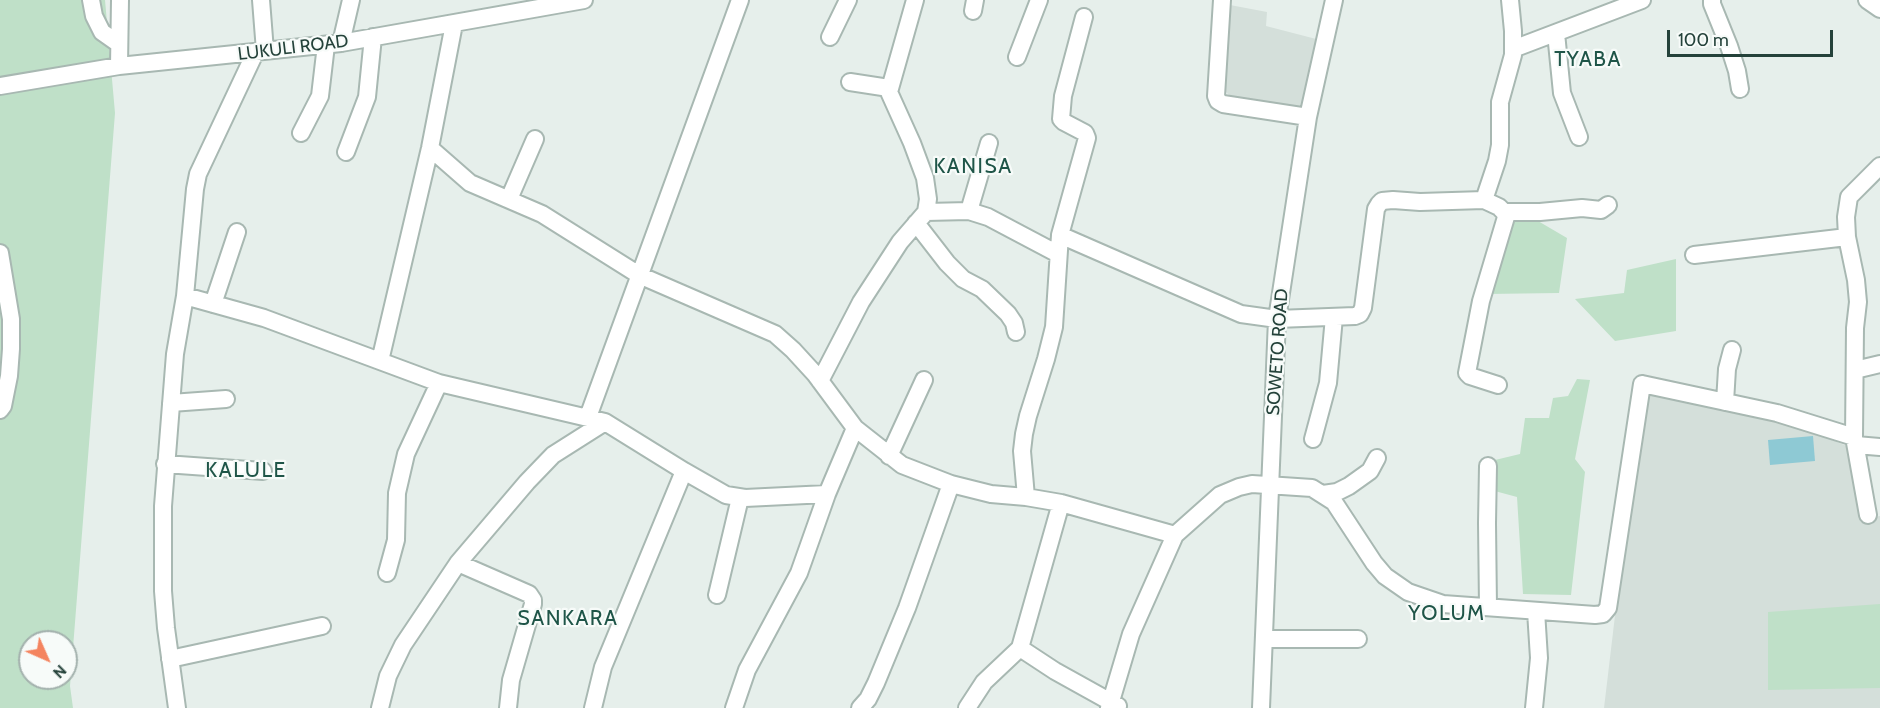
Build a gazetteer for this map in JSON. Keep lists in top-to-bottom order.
{
  "streets": {
    "street": ["LUKULI ROAD", "SOWETO ROAD"]
  },
  "districts": [
    "TYABA",
    "KANISA",
    "KALULE",
    "YOLUM",
    "SANKARA"
  ],
  "scale_bar": "100 m",
  "north": "bottom right"
}
